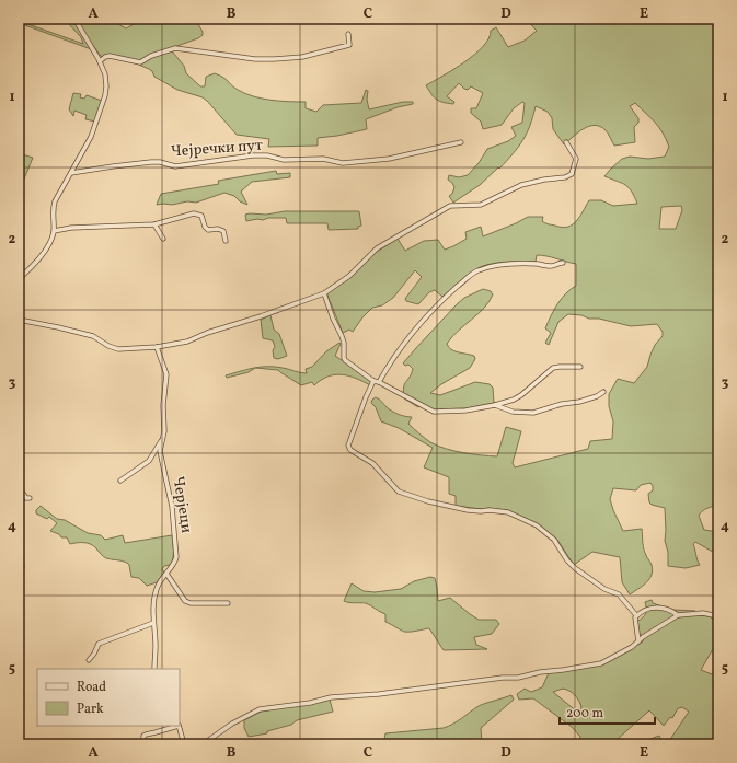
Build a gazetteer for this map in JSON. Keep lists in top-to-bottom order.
{
  "streets": {
    "street": ["Чејречки пут", "Черјеци"]
  },
  "legend": ["Road", "Park"],
  "scale_bar": "200 m",
  "grid": {
    "columns": [
      "A",
      "B",
      "C",
      "D",
      "E"
    ],
    "rows": [
      "1",
      "2",
      "3",
      "4",
      "5"
    ]
  }
}
